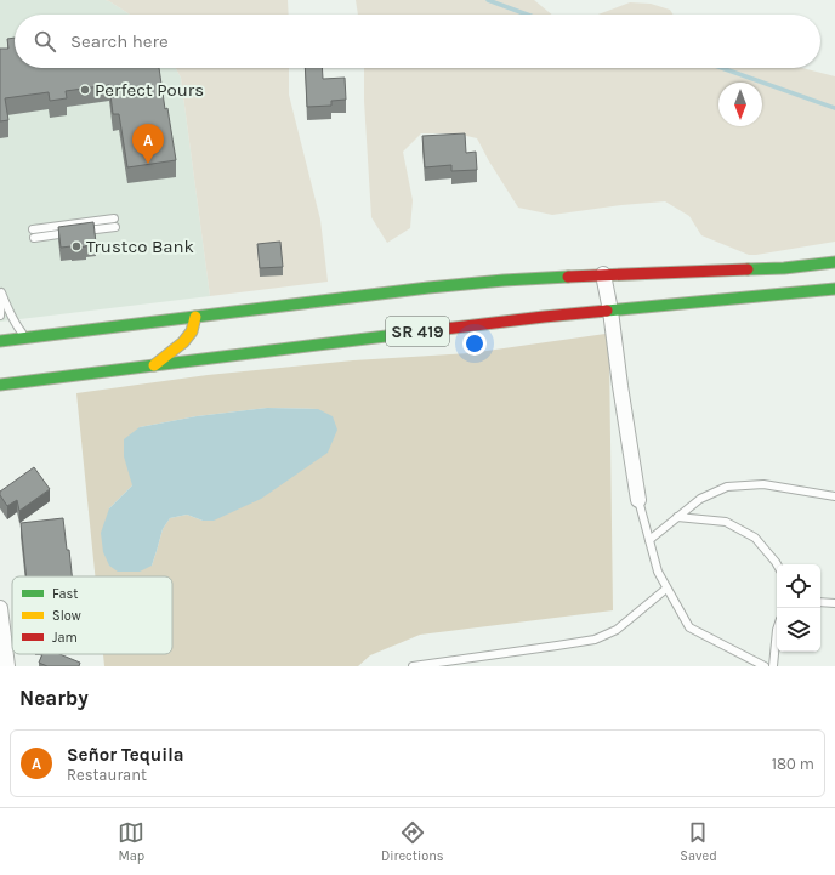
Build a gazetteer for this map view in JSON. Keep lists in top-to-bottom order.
{
  "streets": {
    "main road": ["SR 419"]
  },
  "places": ["Perfect Pours", "Trustco Bank"],
  "legend": ["Fast", "Slow", "Jam"],
  "north": "bottom",
  "page": {
    "search": "Search here",
    "pins": "A",
    "heading": "Nearby",
    "list": [
      {
        "mark": "A",
        "name": "Señor Tequila",
        "note": "Restaurant",
        "value": "180 m"
      }
    ],
    "nav": ["Map", "Directions", "Saved"]
  }
}
